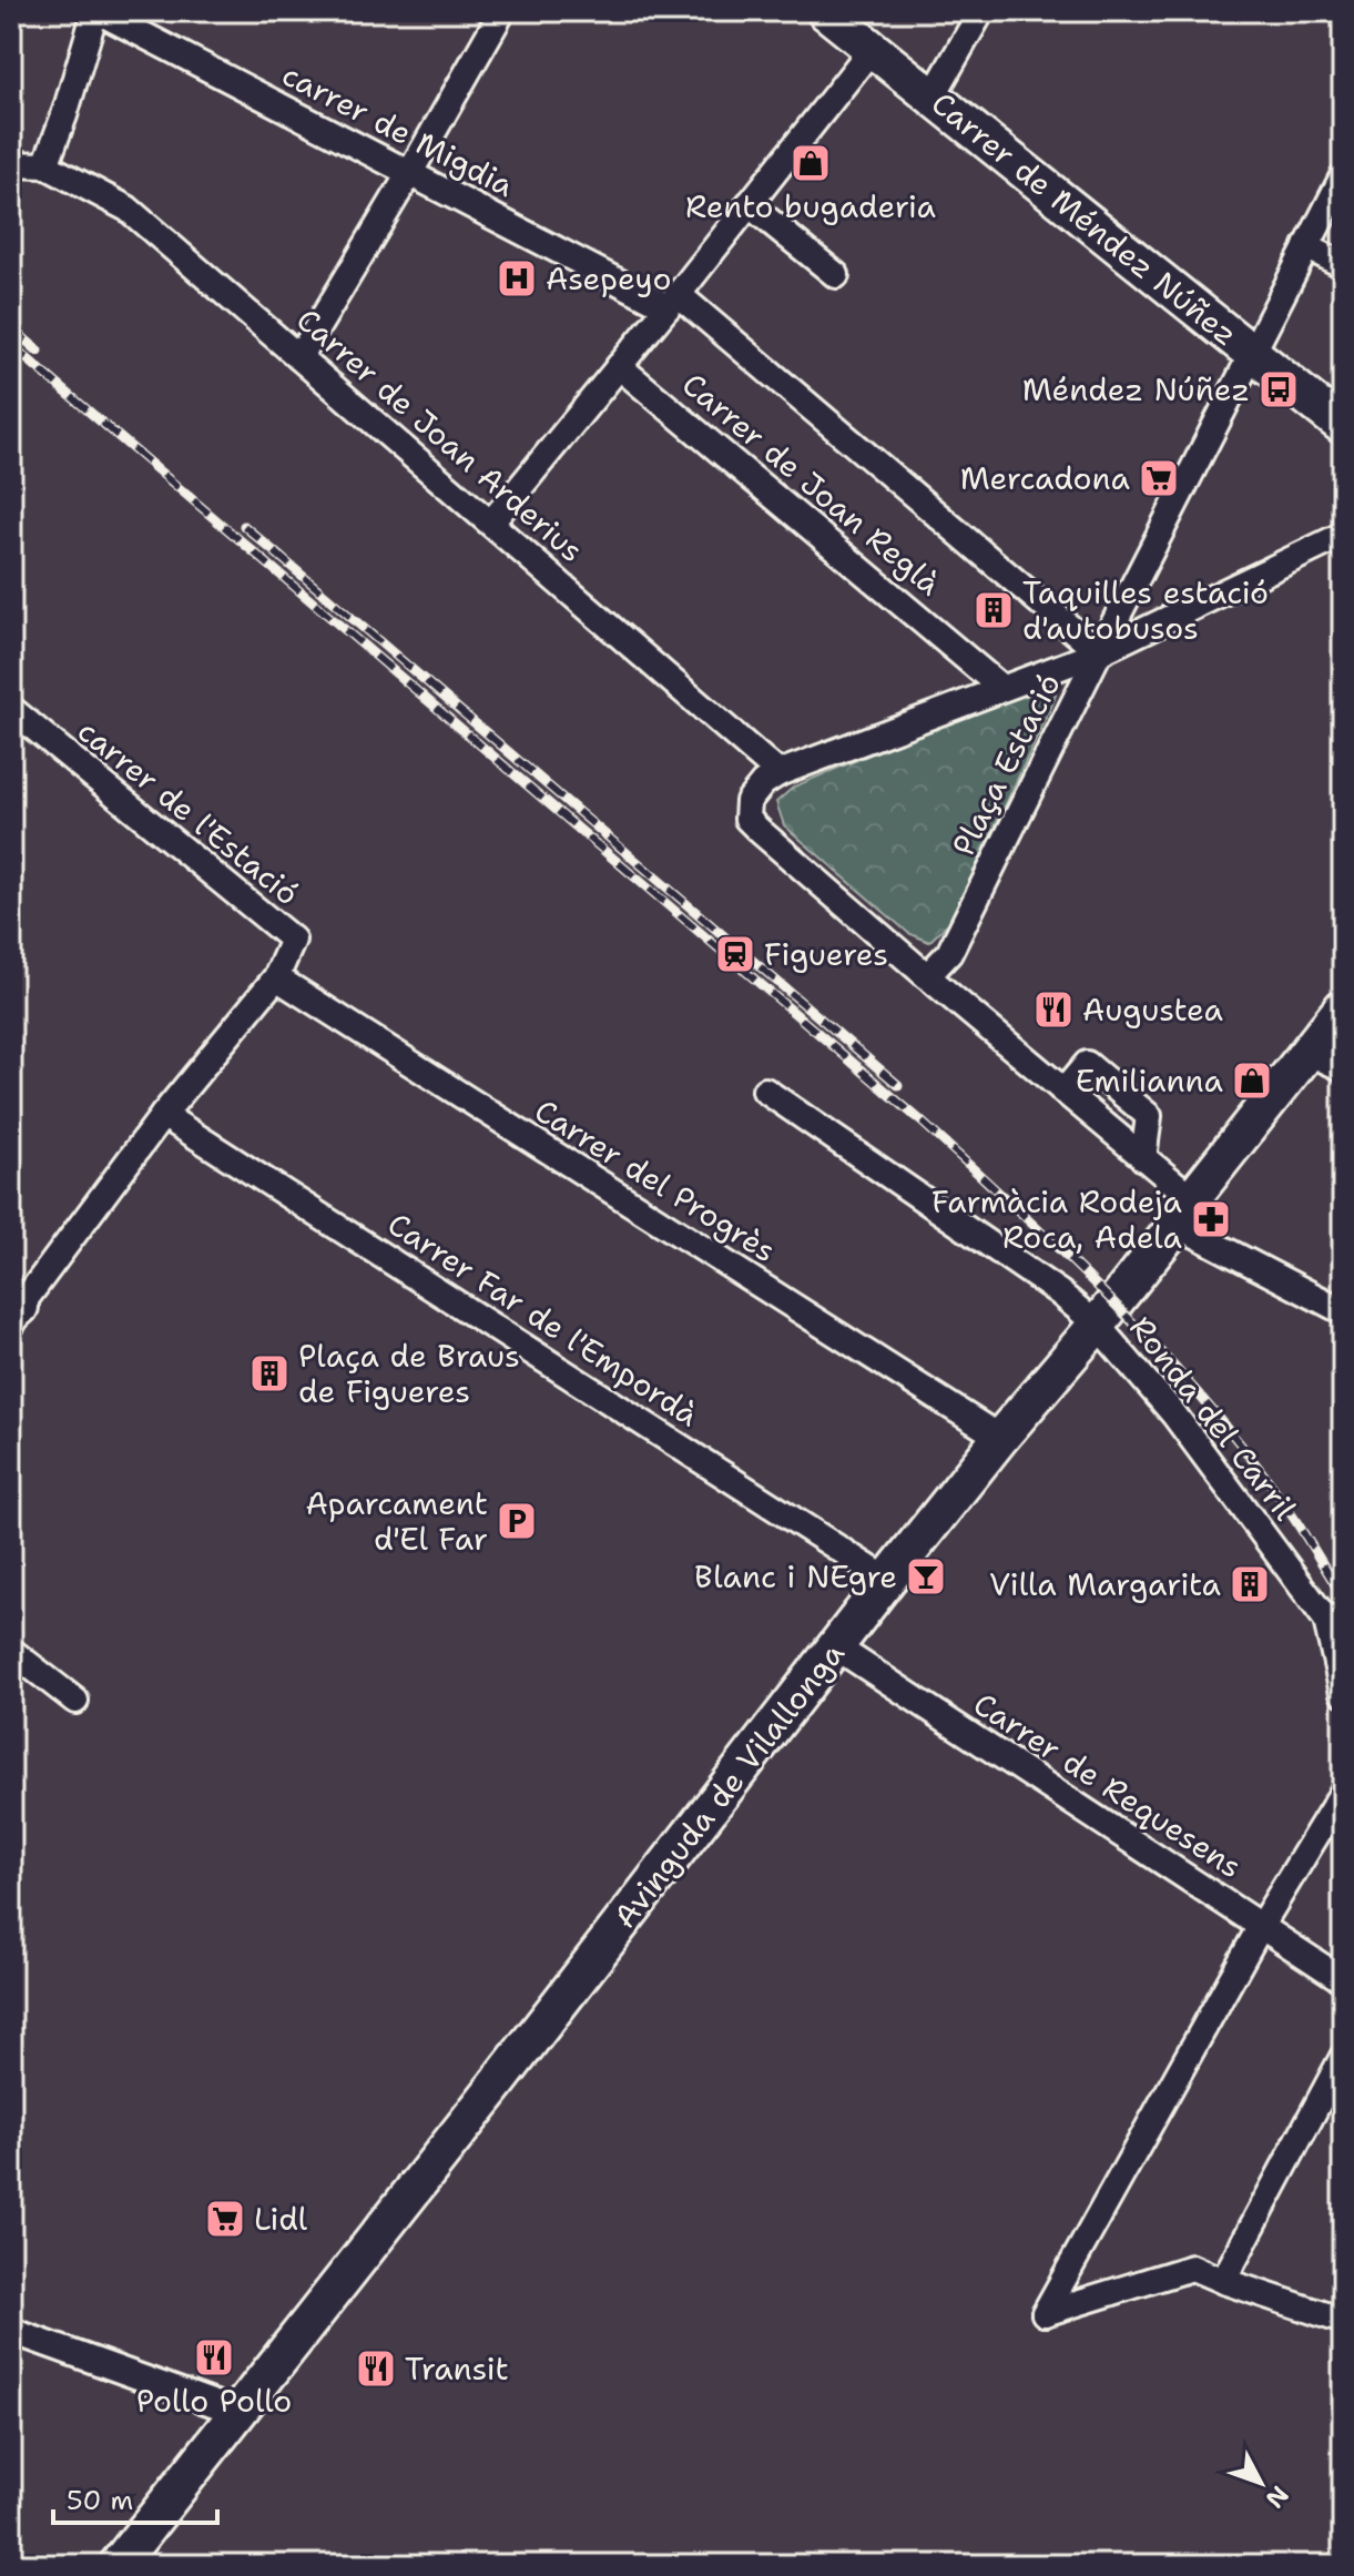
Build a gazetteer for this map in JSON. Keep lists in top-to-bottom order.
{
  "streets": {
    "street": [
      "carrer de Migdia",
      "Carrer de Méndez Núñez",
      "Carrer de Joan Arderius",
      "Carrer de Joan Reglà",
      "Plaça Estació",
      "carrer de l'Estació",
      "Carrer del Progrès",
      "Carrer Far de l'Empordà",
      "Ronda del Carril",
      "Avinguda de Vilallonga",
      "Carrer de Requesens"
    ]
  },
  "crossings": [
    ["carrer de Migdia", "Carrer de Joan Reglà"],
    ["Carrer de Joan Arderius", "Plaça Estació"],
    ["Carrer de Joan Reglà", "Plaça Estació"],
    ["carrer de l'Estació", "Carrer del Progrès"],
    ["Carrer del Progrès", "Avinguda de Vilallonga"],
    ["Carrer Far de l'Empordà", "Avinguda de Vilallonga"],
    ["Ronda del Carril", "Avinguda de Vilallonga"],
    ["Avinguda de Vilallonga", "Carrer de Requesens"]
  ],
  "places": {
    "shop": ["Rento bugaderia", "Emilianna"],
    "hospital": ["Asepeyo"],
    "bus stop": ["Méndez Núñez"],
    "supermarket": ["Mercadona", "Lidl"],
    "building": ["Taquilles estació d'autobusos", "Plaça de Braus de Figueres", "Villa Margarita"],
    "station": ["Figueres"],
    "restaurant": ["Augustea", "Pollo Pollo", "Transit"],
    "pharmacy": ["Farmàcia Rodeja Roca, Adela"],
    "parking": ["Aparcament d'El Far"],
    "bar": ["Blanc i NEgre"]
  },
  "scale_bar": "50 m",
  "north": "bottom right"
}
